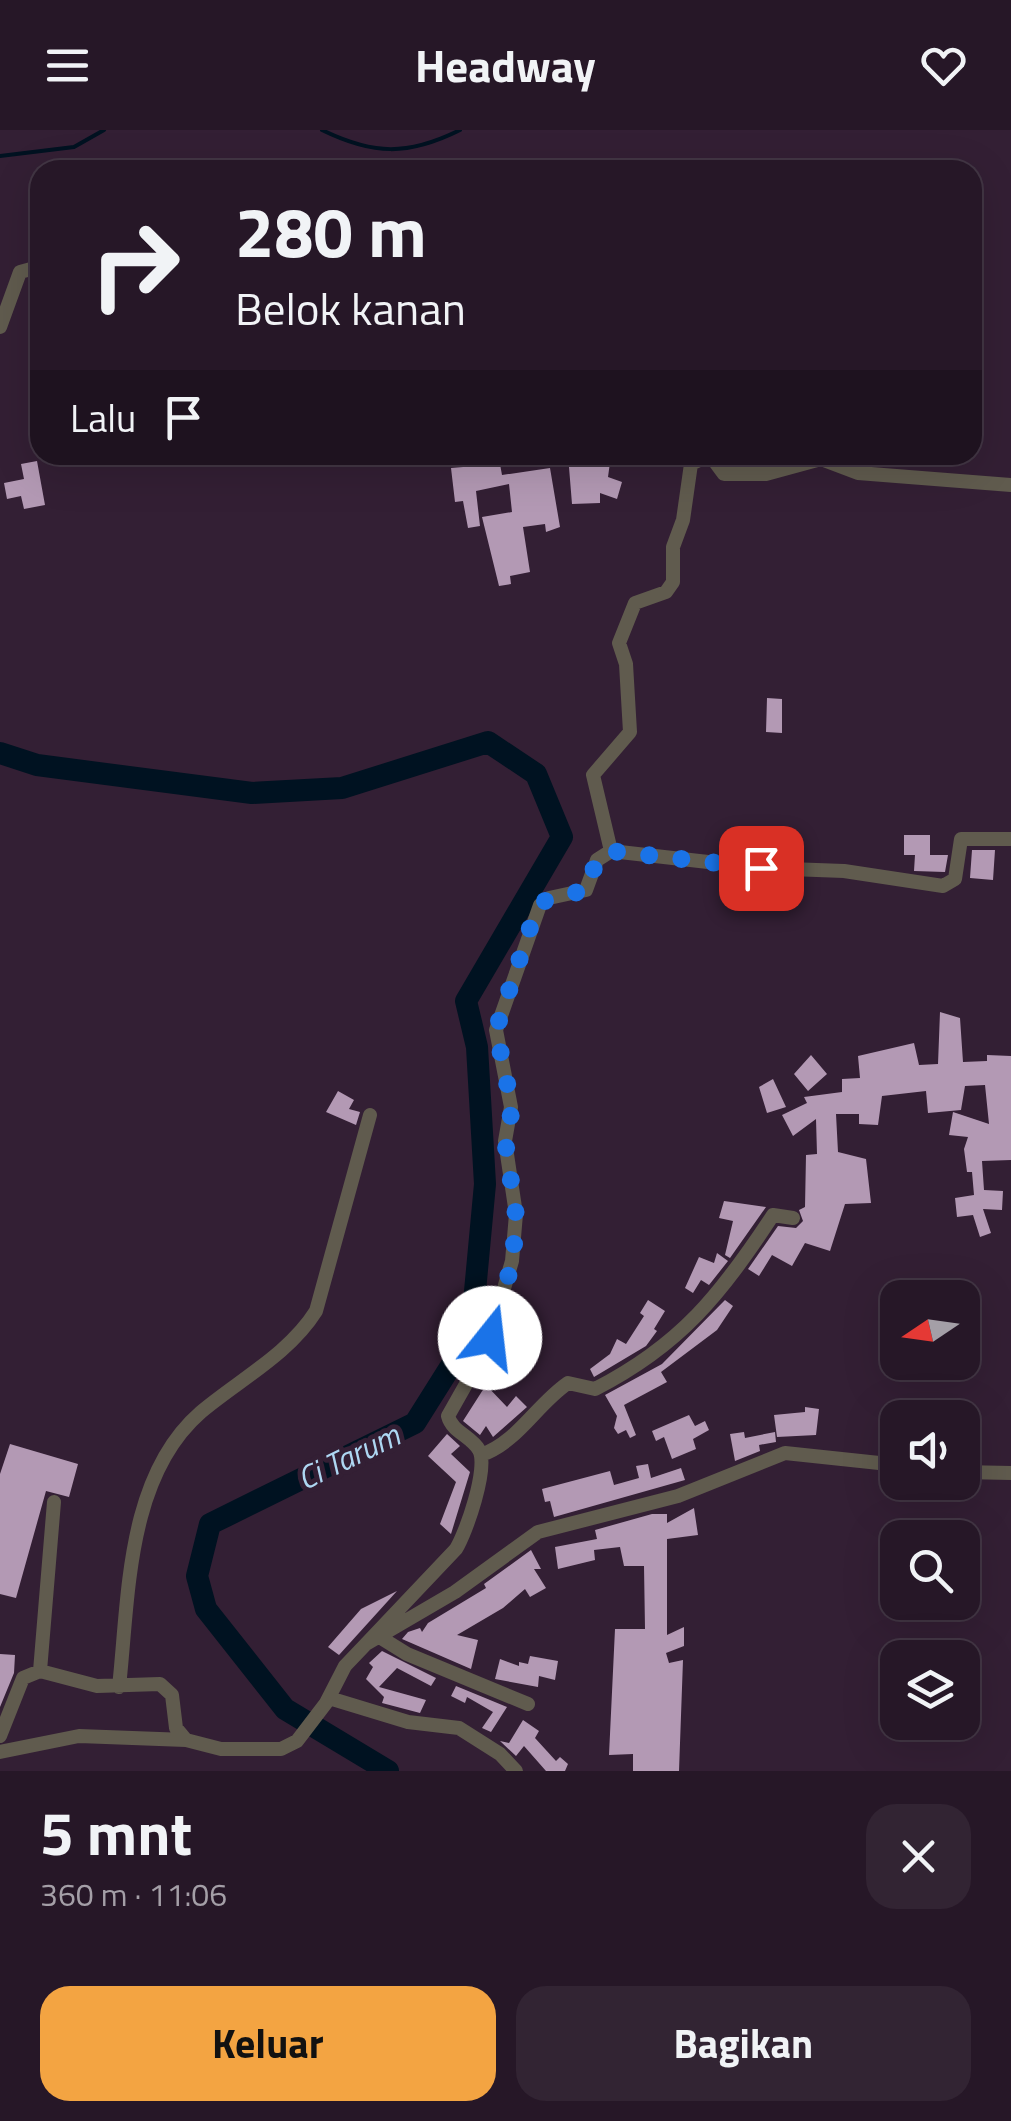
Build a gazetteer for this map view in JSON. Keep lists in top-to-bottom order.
{
  "water": ["Ci Tarum"],
  "north": "left",
  "page": {
    "header": "Headway",
    "turn": ["280 m", "Belok kanan"],
    "then": "Lalu",
    "heading": ["5 mnt", "360 m · 11:06"],
    "buttons": ["Keluar", "Bagikan"]
  }
}
